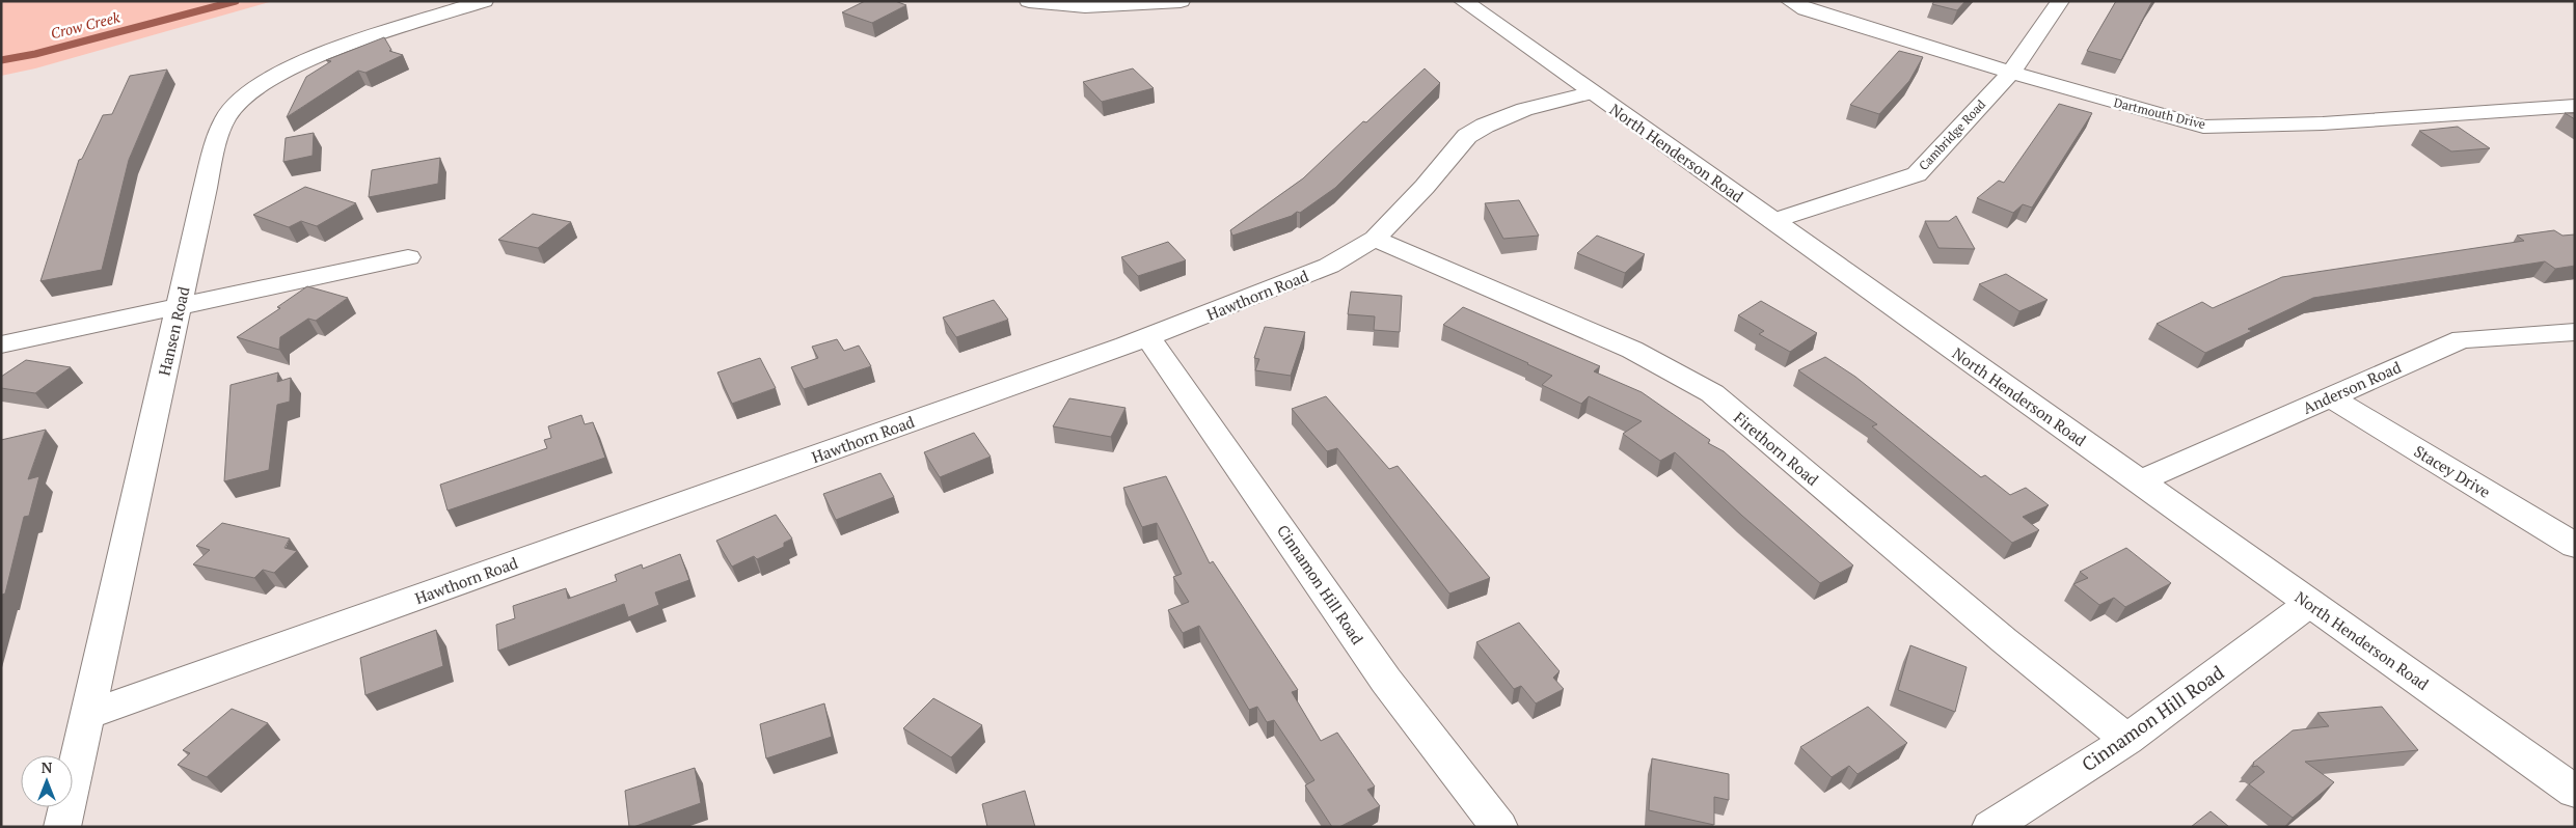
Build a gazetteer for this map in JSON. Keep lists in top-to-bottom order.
{
  "streets": {
    "street": [
      "Dartmouth Drive",
      "Cambridge Road",
      "North Henderson Road",
      "Hawthorn Road",
      "Hansen Road",
      "Anderson Road",
      "Firethorn Road",
      "Stacey Drive",
      "Cinnamon Hill Road"
    ]
  },
  "crossings": [
    ["Dartmouth Drive", "Cambridge Road"],
    ["Cambridge Road", "North Henderson Road"],
    ["North Henderson Road", "Hawthorn Road"],
    ["North Henderson Road", "Anderson Road"],
    ["North Henderson Road", "Cinnamon Hill Road"],
    ["Hawthorn Road", "Hansen Road"],
    ["Hawthorn Road", "Firethorn Road"],
    ["Hawthorn Road", "Cinnamon Hill Road"],
    ["Anderson Road", "Stacey Drive"],
    ["Firethorn Road", "Cinnamon Hill Road"]
  ],
  "water": ["Crow Creek"],
  "north": "top"
}
